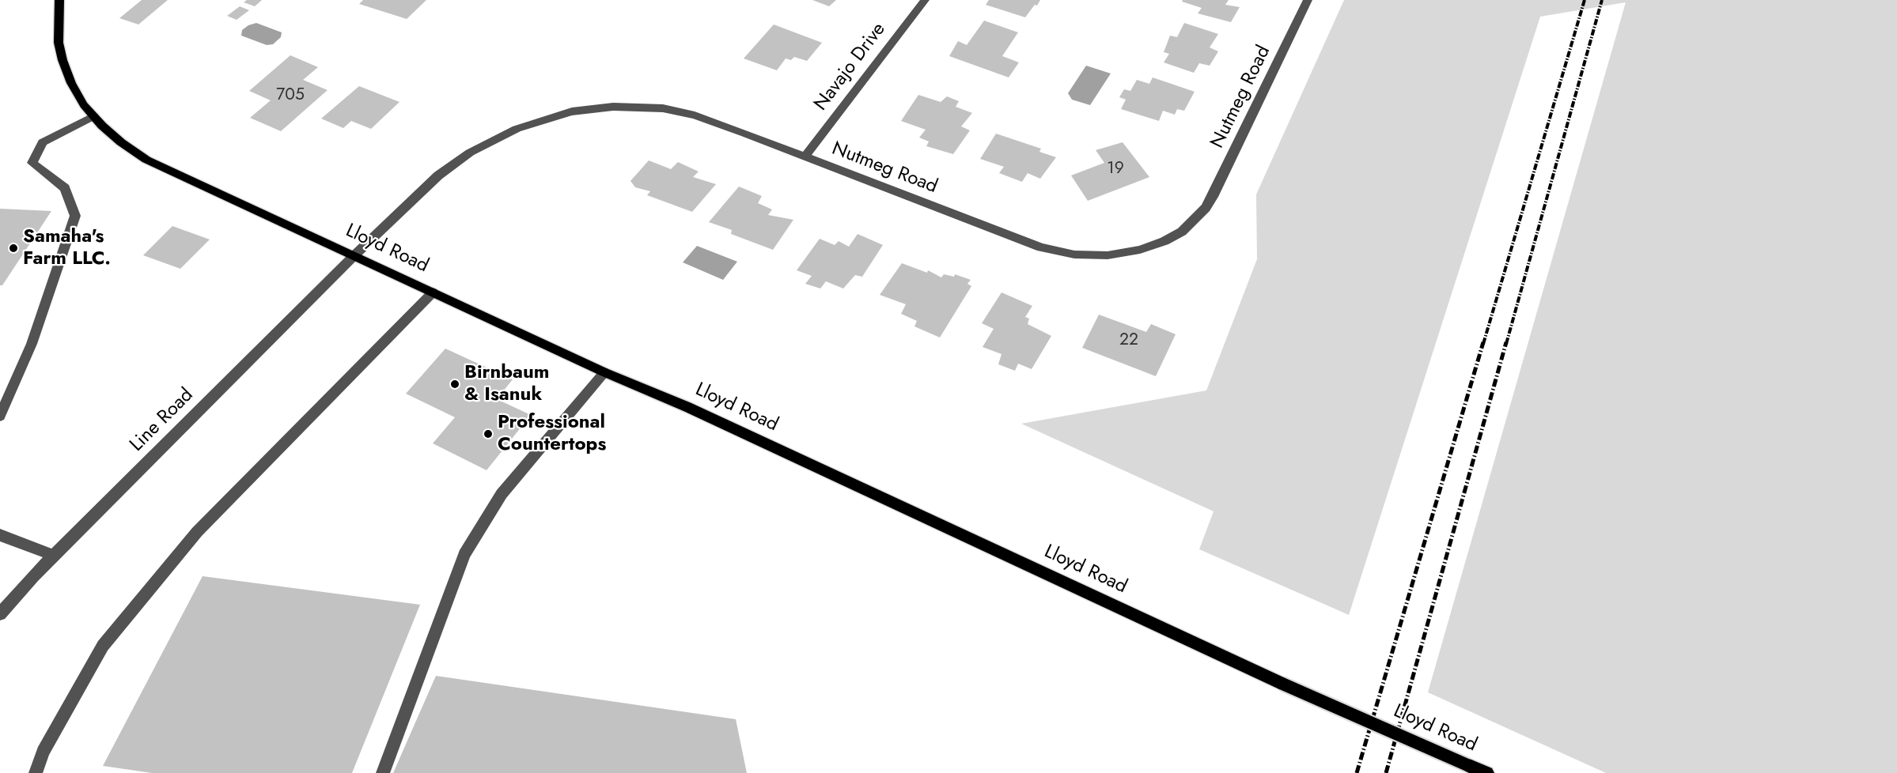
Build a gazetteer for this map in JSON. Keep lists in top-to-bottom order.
{
  "streets": {
    "main road": ["Lloyd Road"],
    "street": ["Navajo Drive", "Nutmeg Road", "Line Road"]
  },
  "crossings": [
    ["Navajo Drive", "Nutmeg Road"],
    ["Nutmeg Road", "Lloyd Road"],
    ["Nutmeg Road", "Line Road"],
    ["Lloyd Road", "Line Road"]
  ],
  "places": ["Samaha's Farm LLC.", "Birnbaum & Isanuk", "Professional Countertops"],
  "house_numbers": ["705", "19", "22"]
}
